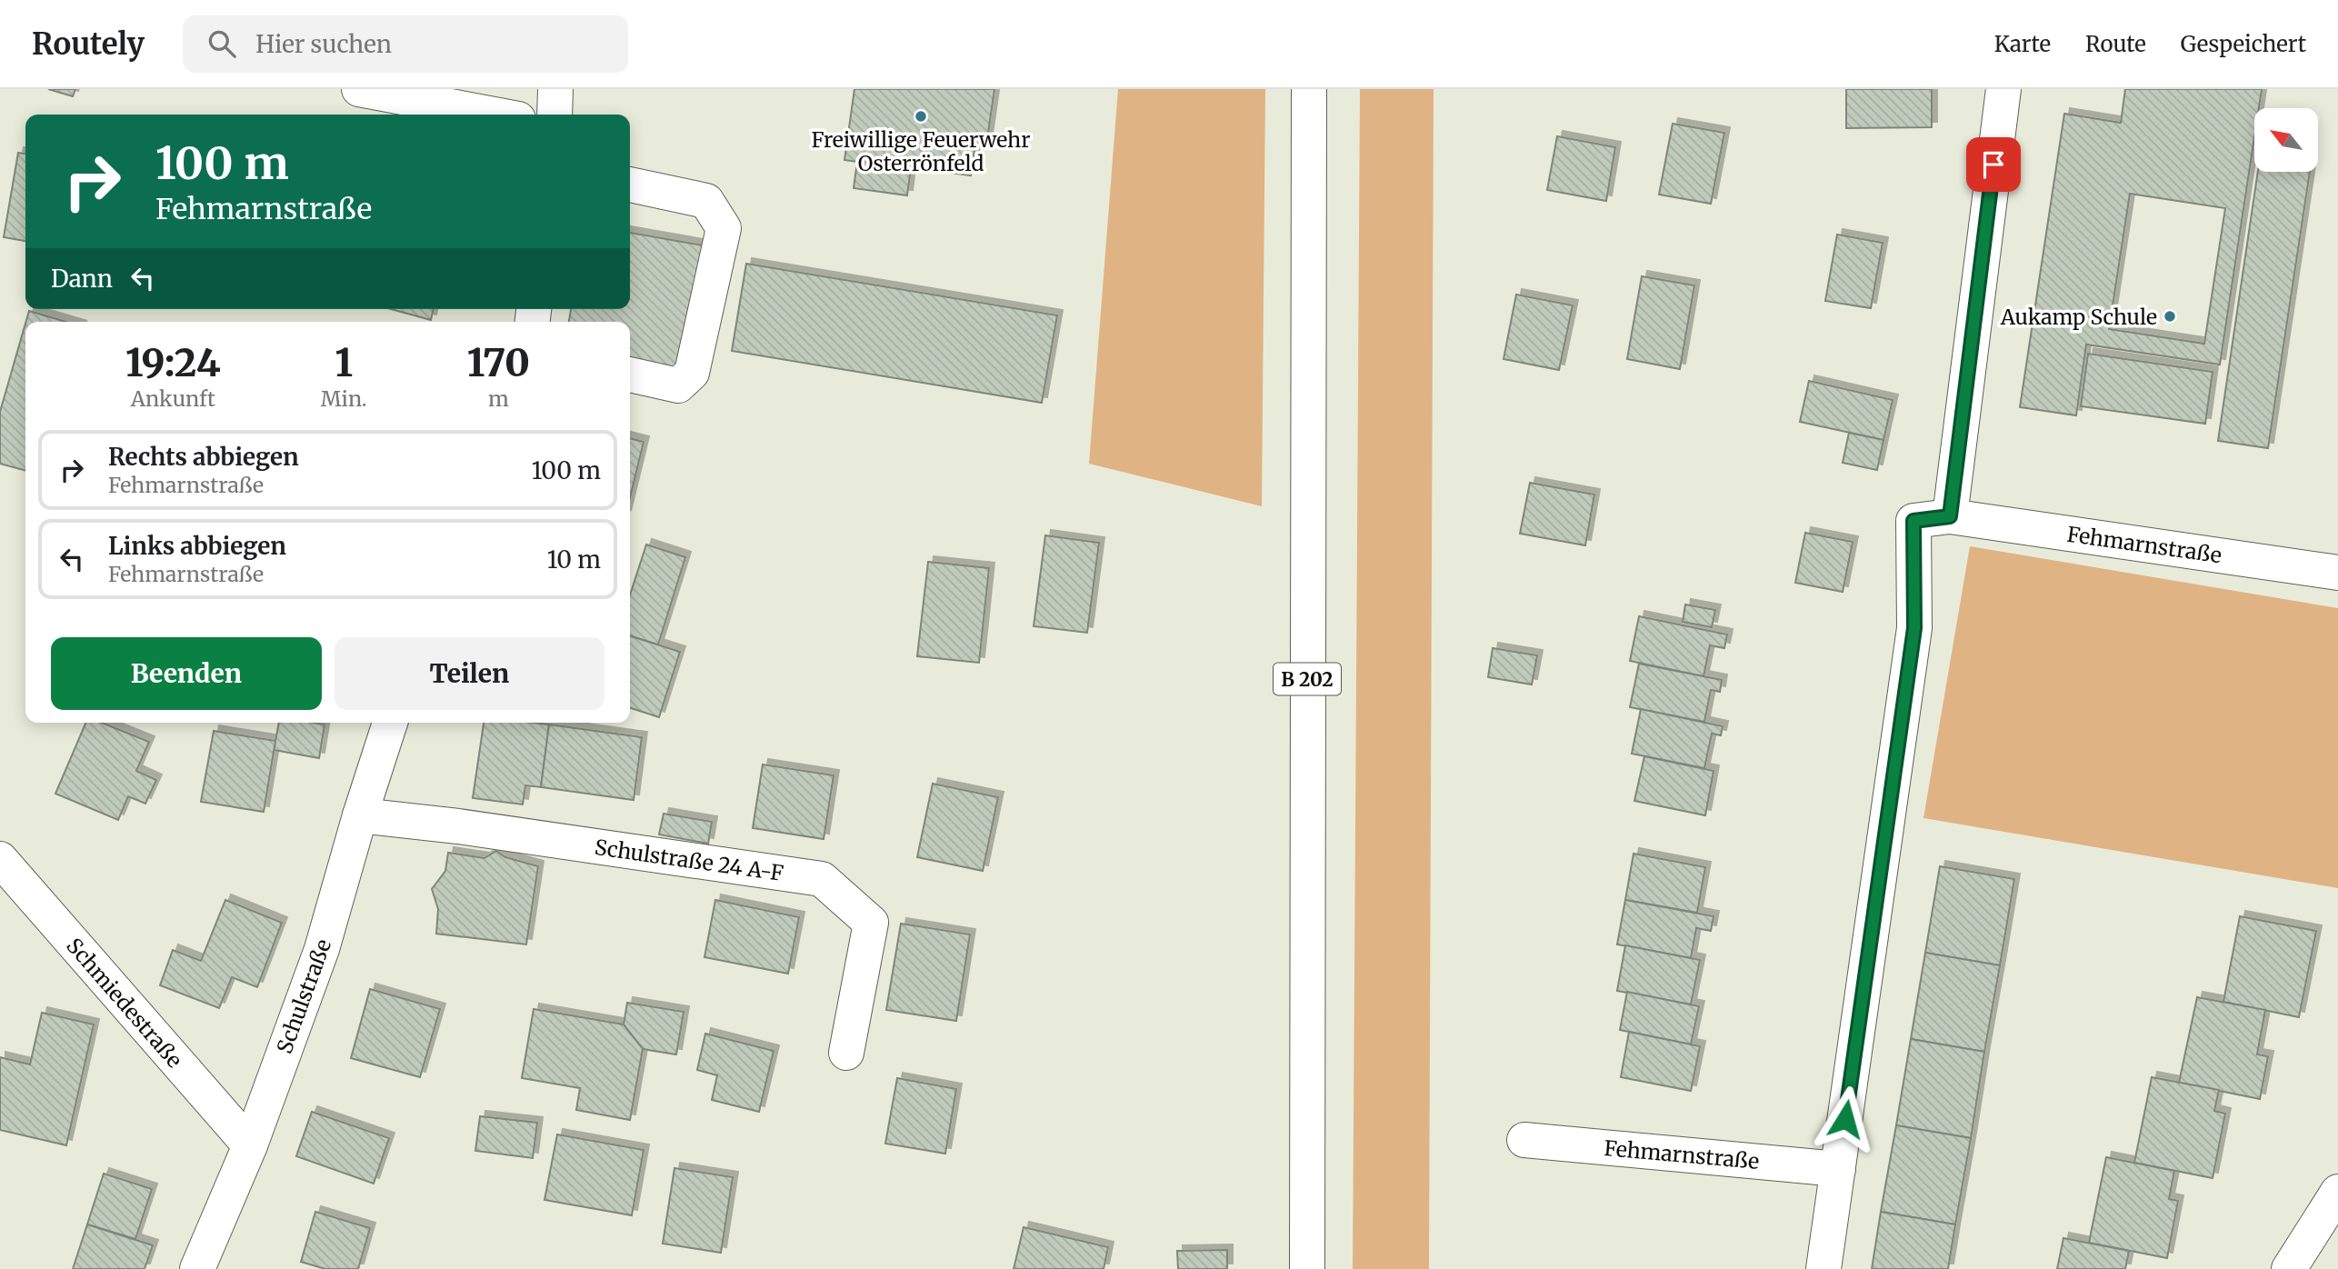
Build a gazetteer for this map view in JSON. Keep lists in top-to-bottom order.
{
  "streets": {
    "main road": [
      "Fehmarnstraße",
      "B 202",
      "Schulstraße 24 A-F",
      "Schulstraße",
      "Schmiedestraße"
    ]
  },
  "crossings": [
    ["Schulstraße 24 A-F", "Schulstraße"],
    ["Schulstraße", "Schmiedestraße"]
  ],
  "places": ["Freiwillige Feuerwehr Osterrönfeld", "Aukamp Schule"],
  "north": "top left",
  "page": {
    "header": "Routely",
    "search": "Hier suchen",
    "nav": ["Karte", "Route", "Gespeichert"],
    "turn": ["100 m", "Fehmarnstraße"],
    "then": "Dann",
    "eta": [
      "19:24",
      "Ankunft",
      "1",
      "Min.",
      "170",
      "m"
    ],
    "list": [
      {
        "name": "Rechts abbiegen",
        "note": "Fehmarnstraße",
        "value": "100 m"
      },
      {
        "name": "Links abbiegen",
        "note": "Fehmarnstraße",
        "value": "10 m"
      }
    ],
    "buttons": ["Beenden", "Teilen"]
  }
}
